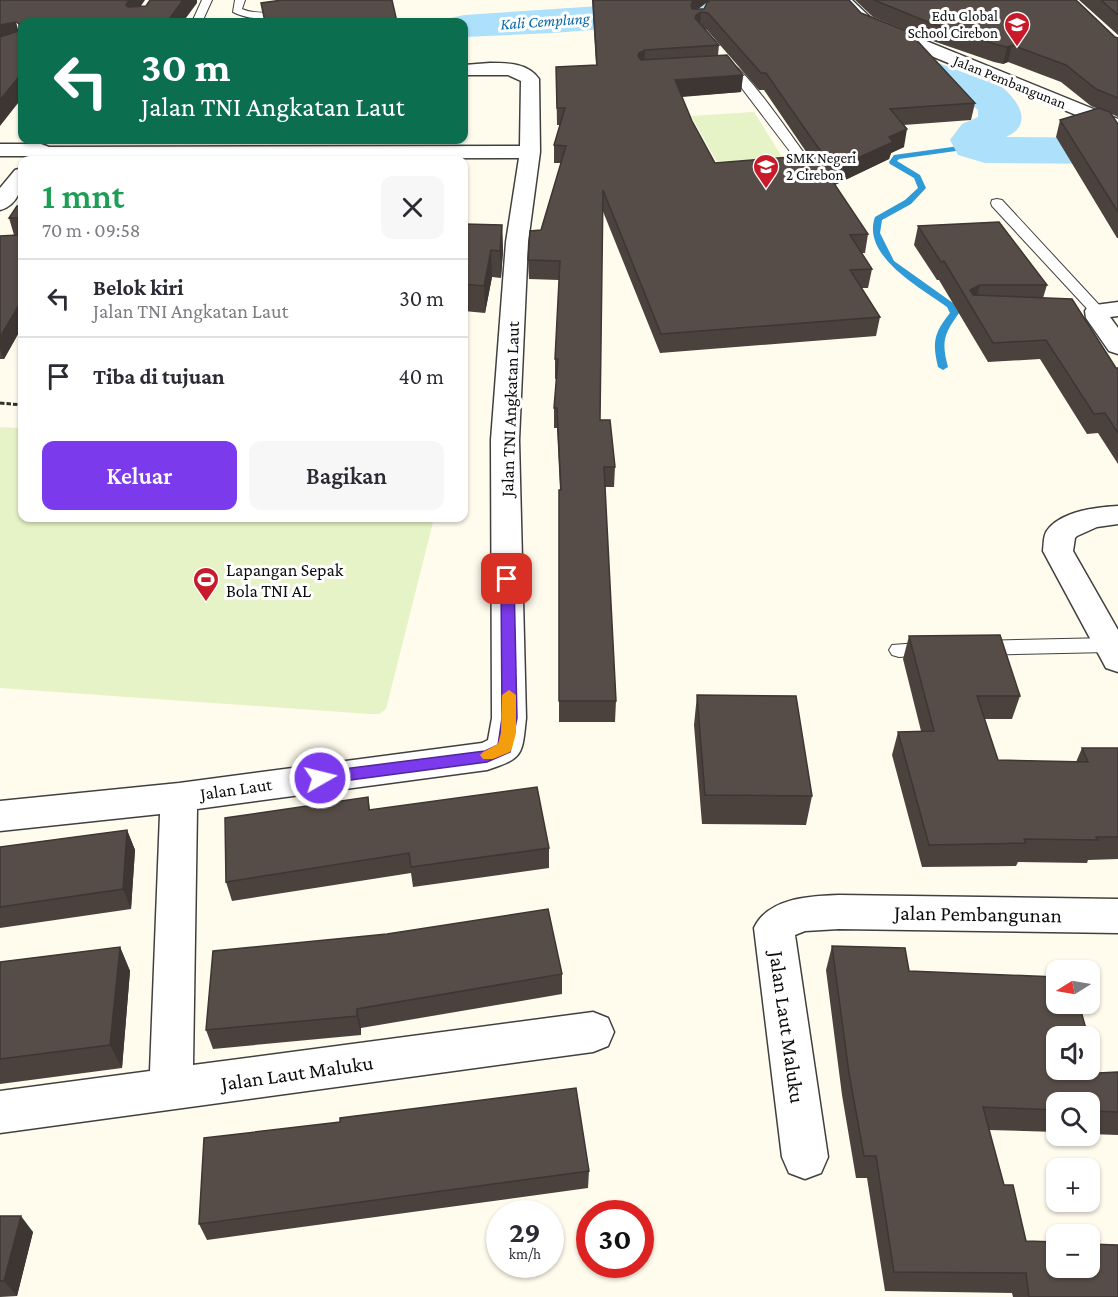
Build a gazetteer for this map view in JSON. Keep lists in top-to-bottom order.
{
  "streets": {
    "street": [
      "Jalan Pembangunan",
      "Jalan TNI Angkatan Laut",
      "Jalan Laut",
      "Jalan Laut Maluku"
    ]
  },
  "crossings": [
    ["Jalan Pembangunan", "Jalan Laut Maluku"],
    ["Jalan TNI Angkatan Laut", "Jalan Laut"]
  ],
  "water": ["Kali Cemplung"],
  "places": {
    "school or university": ["Edu Global School Cirebon", "SMK Negeri 2 Cirebon"],
    "sports": ["Lapangan Sepak Bola TNI AL"]
  },
  "north": "left",
  "page": {
    "turn": ["30 m", "Jalan TNI Angkatan Laut"],
    "heading": ["1 mnt", "70 m · 09:58"],
    "list": [
      {
        "name": "Belok kiri",
        "note": "Jalan TNI Angkatan Laut",
        "value": "30 m"
      },
      {
        "name": "Tiba di tujuan",
        "value": "40 m"
      }
    ],
    "buttons": ["Keluar", "Bagikan"],
    "map_buttons": ["+", "−"],
    "speed": "29 km/h",
    "limit": "30"
  }
}
